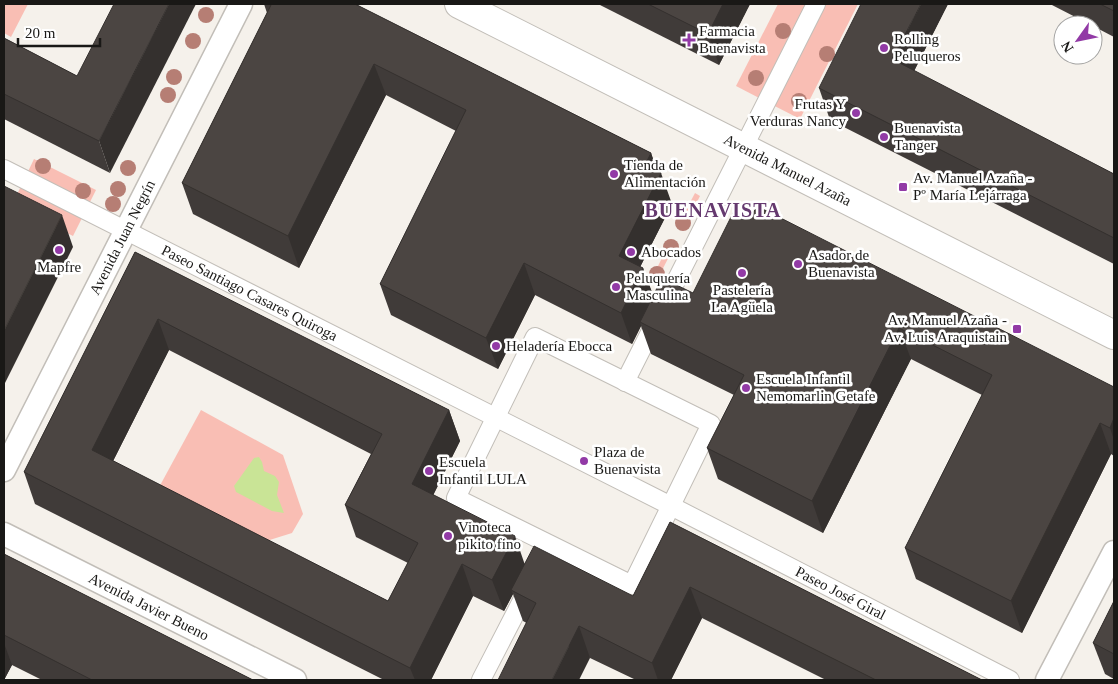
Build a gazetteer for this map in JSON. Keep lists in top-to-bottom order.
{
  "streets": {
    "street": [
      "Avenida Manuel Azaña",
      "Avenida Juan Negrín",
      "Paseo Santiago Casares Quiroga",
      "Paseo José Giral",
      "Avenida Javier Bueno"
    ]
  },
  "crossings": [
    ["Avenida Juan Negrín", "Paseo Santiago Casares Quiroga"],
    ["Paseo Santiago Casares Quiroga", "Paseo José Giral"]
  ],
  "districts": ["BUENAVISTA"],
  "places": {
    "health": ["Farmacia Buenavista"],
    "other": [
      "Rolling Peluqueros",
      "Frutas Y Verduras Nancy",
      "Buenavista Tanger",
      "Tienda de Alimentación",
      "Mapfre",
      "Abocados",
      "Asador de Buenavista",
      "Pastelería La Agüela",
      "Peluquería Masculina",
      "Heladería Ebocca",
      "Escuela Infantil Nemomarlin Getafe",
      "Plaza de Buenavista",
      "Escuela Infantil LULA",
      "Vinoteca pikito fino"
    ],
    "transit": ["Av. Manuel Azaña - Pº María Lejárraga", "Av. Manuel Azaña - Av. Luis Araquistain"]
  },
  "scale_bar": "20 m",
  "north": "bottom left"
}
